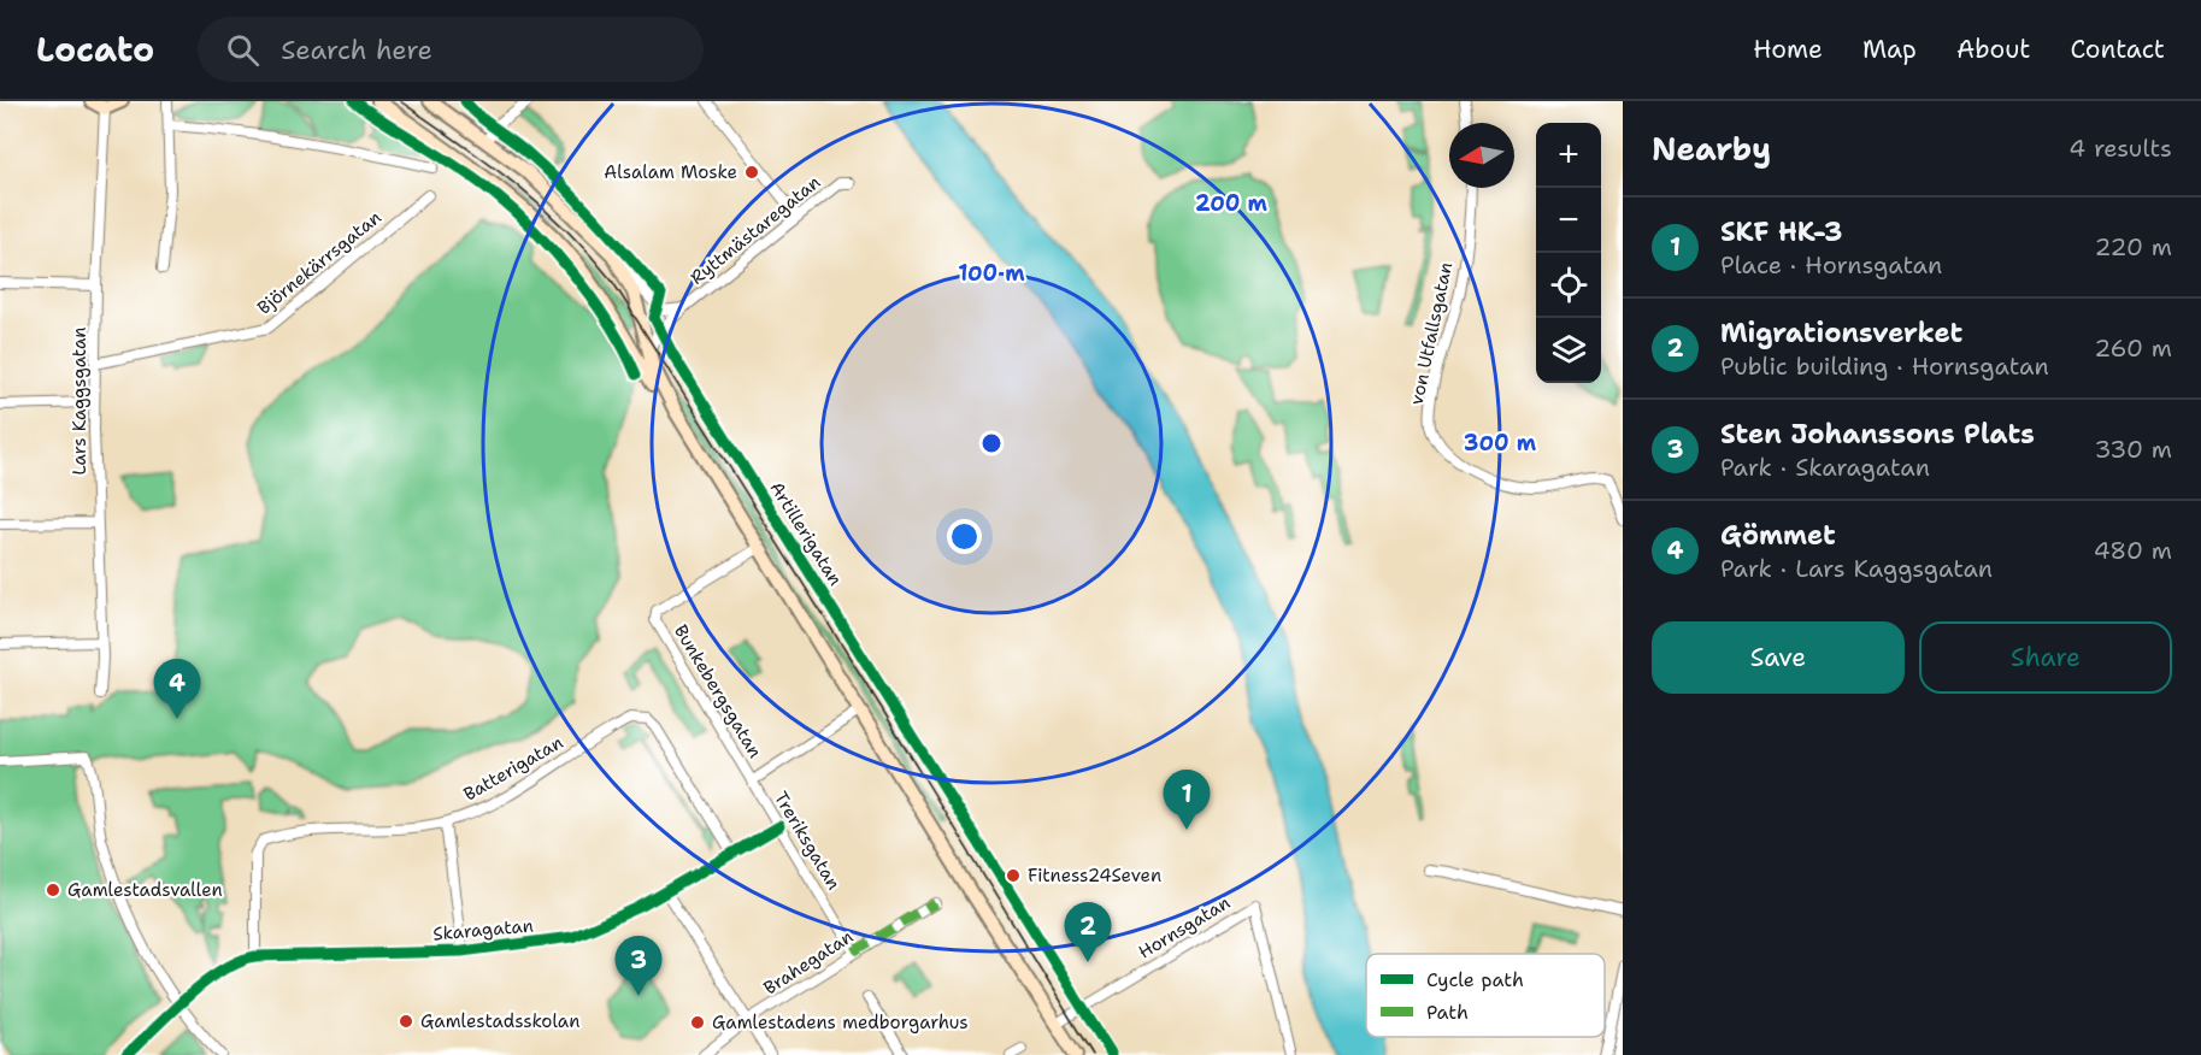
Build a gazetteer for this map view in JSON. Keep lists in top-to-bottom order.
{
  "streets": {
    "street": [
      "Ryttmästaregatan",
      "Björnekärrsgatan",
      "von Utfallsgatan",
      "Lars Kaggsgatan",
      "Bunkebergsgatan",
      "Batterigatan",
      "Treriksgatan",
      "Hornsgatan",
      "Skaragatan",
      "Brahegatan"
    ],
    "cycle path": ["Artillerigatan"]
  },
  "crossings": [
    ["Björnekärrsgatan", "Lars Kaggsgatan"],
    ["Bunkebergsgatan", "Treriksgatan"],
    ["Batterigatan", "Skaragatan"],
    ["Treriksgatan", "Skaragatan"],
    ["Treriksgatan", "Brahegatan"]
  ],
  "places": [
    "Alsalam Moske",
    "Fitness24Seven",
    "Gamlestadsvallen",
    "Gamlestadsskolan",
    "Gamlestadens medborgarhus"
  ],
  "legend": ["Cycle path", "Path"],
  "north": "left",
  "page": {
    "header": "Locato",
    "search": "Search here",
    "nav": [
      "Home",
      "Map",
      "About",
      "Contact"
    ],
    "heading": ["Nearby", "4 results"],
    "map_buttons": ["+", "−"],
    "list": [
      {
        "mark": "1",
        "name": "SKF HK-3",
        "note": "Place · Hornsgatan",
        "value": "220 m"
      },
      {
        "mark": "2",
        "name": "Migrationsverket",
        "note": "Public building · Hornsgatan",
        "value": "260 m"
      },
      {
        "mark": "3",
        "name": "Sten Johanssons Plats",
        "note": "Park · Skaragatan",
        "value": "330 m"
      },
      {
        "mark": "4",
        "name": "Gömmet",
        "note": "Park · Lars Kaggsgatan",
        "value": "480 m"
      }
    ],
    "buttons": ["Save", "Share"],
    "pins": [
      "4",
      "1",
      "2",
      "3"
    ]
  },
  "rings": ["200 m", "100 m", "300 m"]
}
